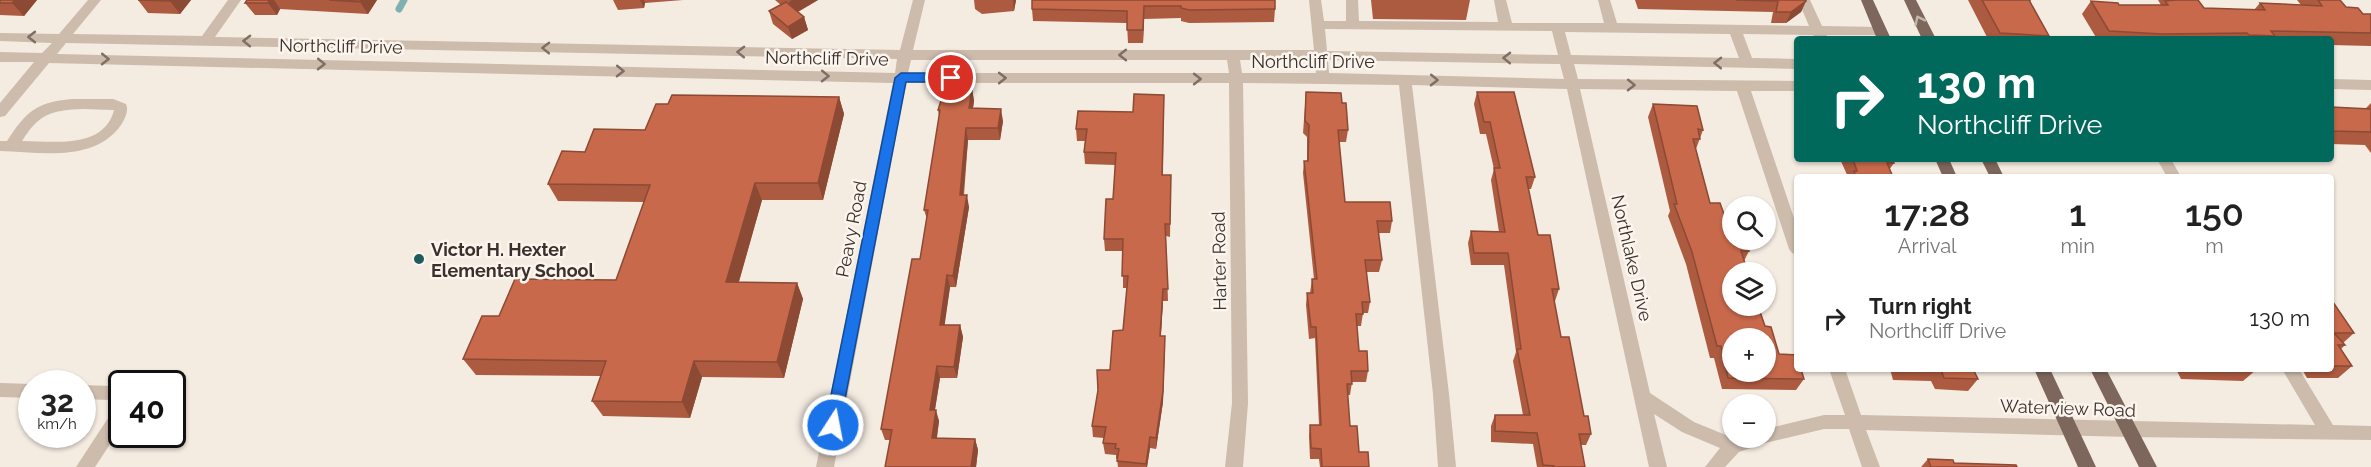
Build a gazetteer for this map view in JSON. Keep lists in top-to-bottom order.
{
  "streets": {
    "street": [
      "Northcliff Drive",
      "Peavy Road",
      "Northlake Drive",
      "Harter Road",
      "Waterview Road"
    ]
  },
  "crossings": [
    ["Northcliff Drive", "Peavy Road"],
    ["Northcliff Drive", "Northlake Drive"],
    ["Northcliff Drive", "Harter Road"]
  ],
  "places": ["Victor H. Hexter Elementary School"],
  "page": {
    "turn": ["130 m", "Northcliff Drive"],
    "eta": [
      "17:28",
      "Arrival",
      "1",
      "min",
      "150",
      "m"
    ],
    "map_buttons": ["+", "−"],
    "list": [
      {
        "name": "Turn right",
        "note": "Northcliff Drive",
        "value": "130 m"
      }
    ],
    "speed": "32 km/h",
    "limit": "40"
  }
}
